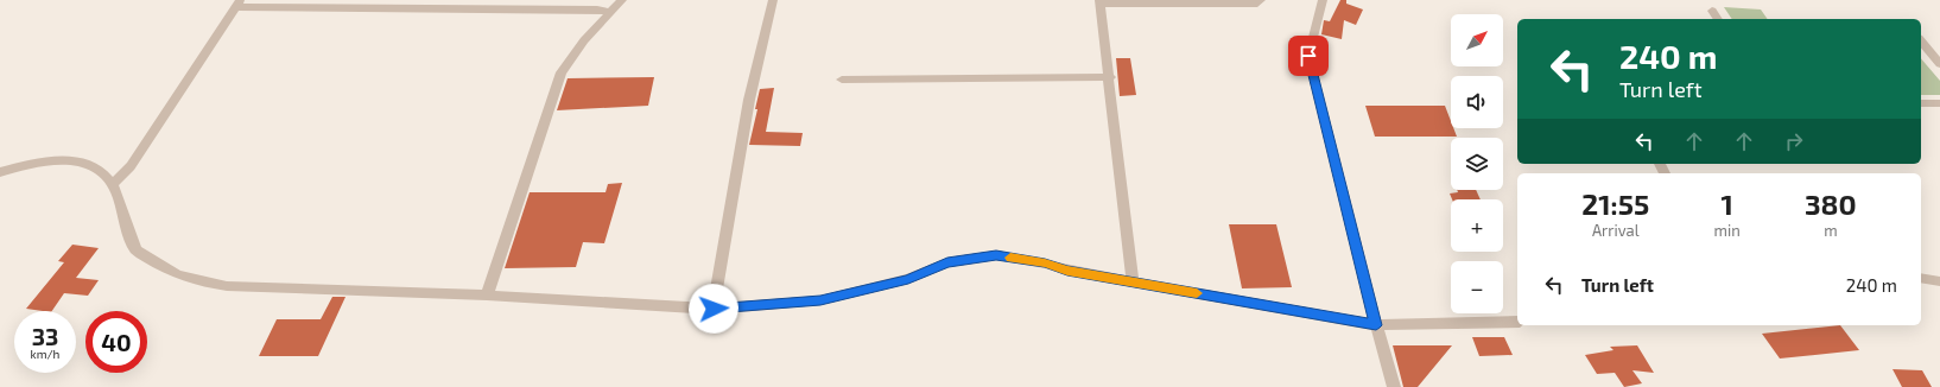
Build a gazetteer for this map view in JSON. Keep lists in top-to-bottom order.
{
  "north": "top right",
  "page": {
    "map_buttons": ["+", "−"],
    "turn": ["240 m", "Turn left"],
    "eta": [
      "21:55",
      "Arrival",
      "1",
      "min",
      "380",
      "m"
    ],
    "list": [
      {
        "name": "Turn left",
        "value": "240 m"
      }
    ],
    "speed": "33 km/h",
    "limit": "40"
  }
}
